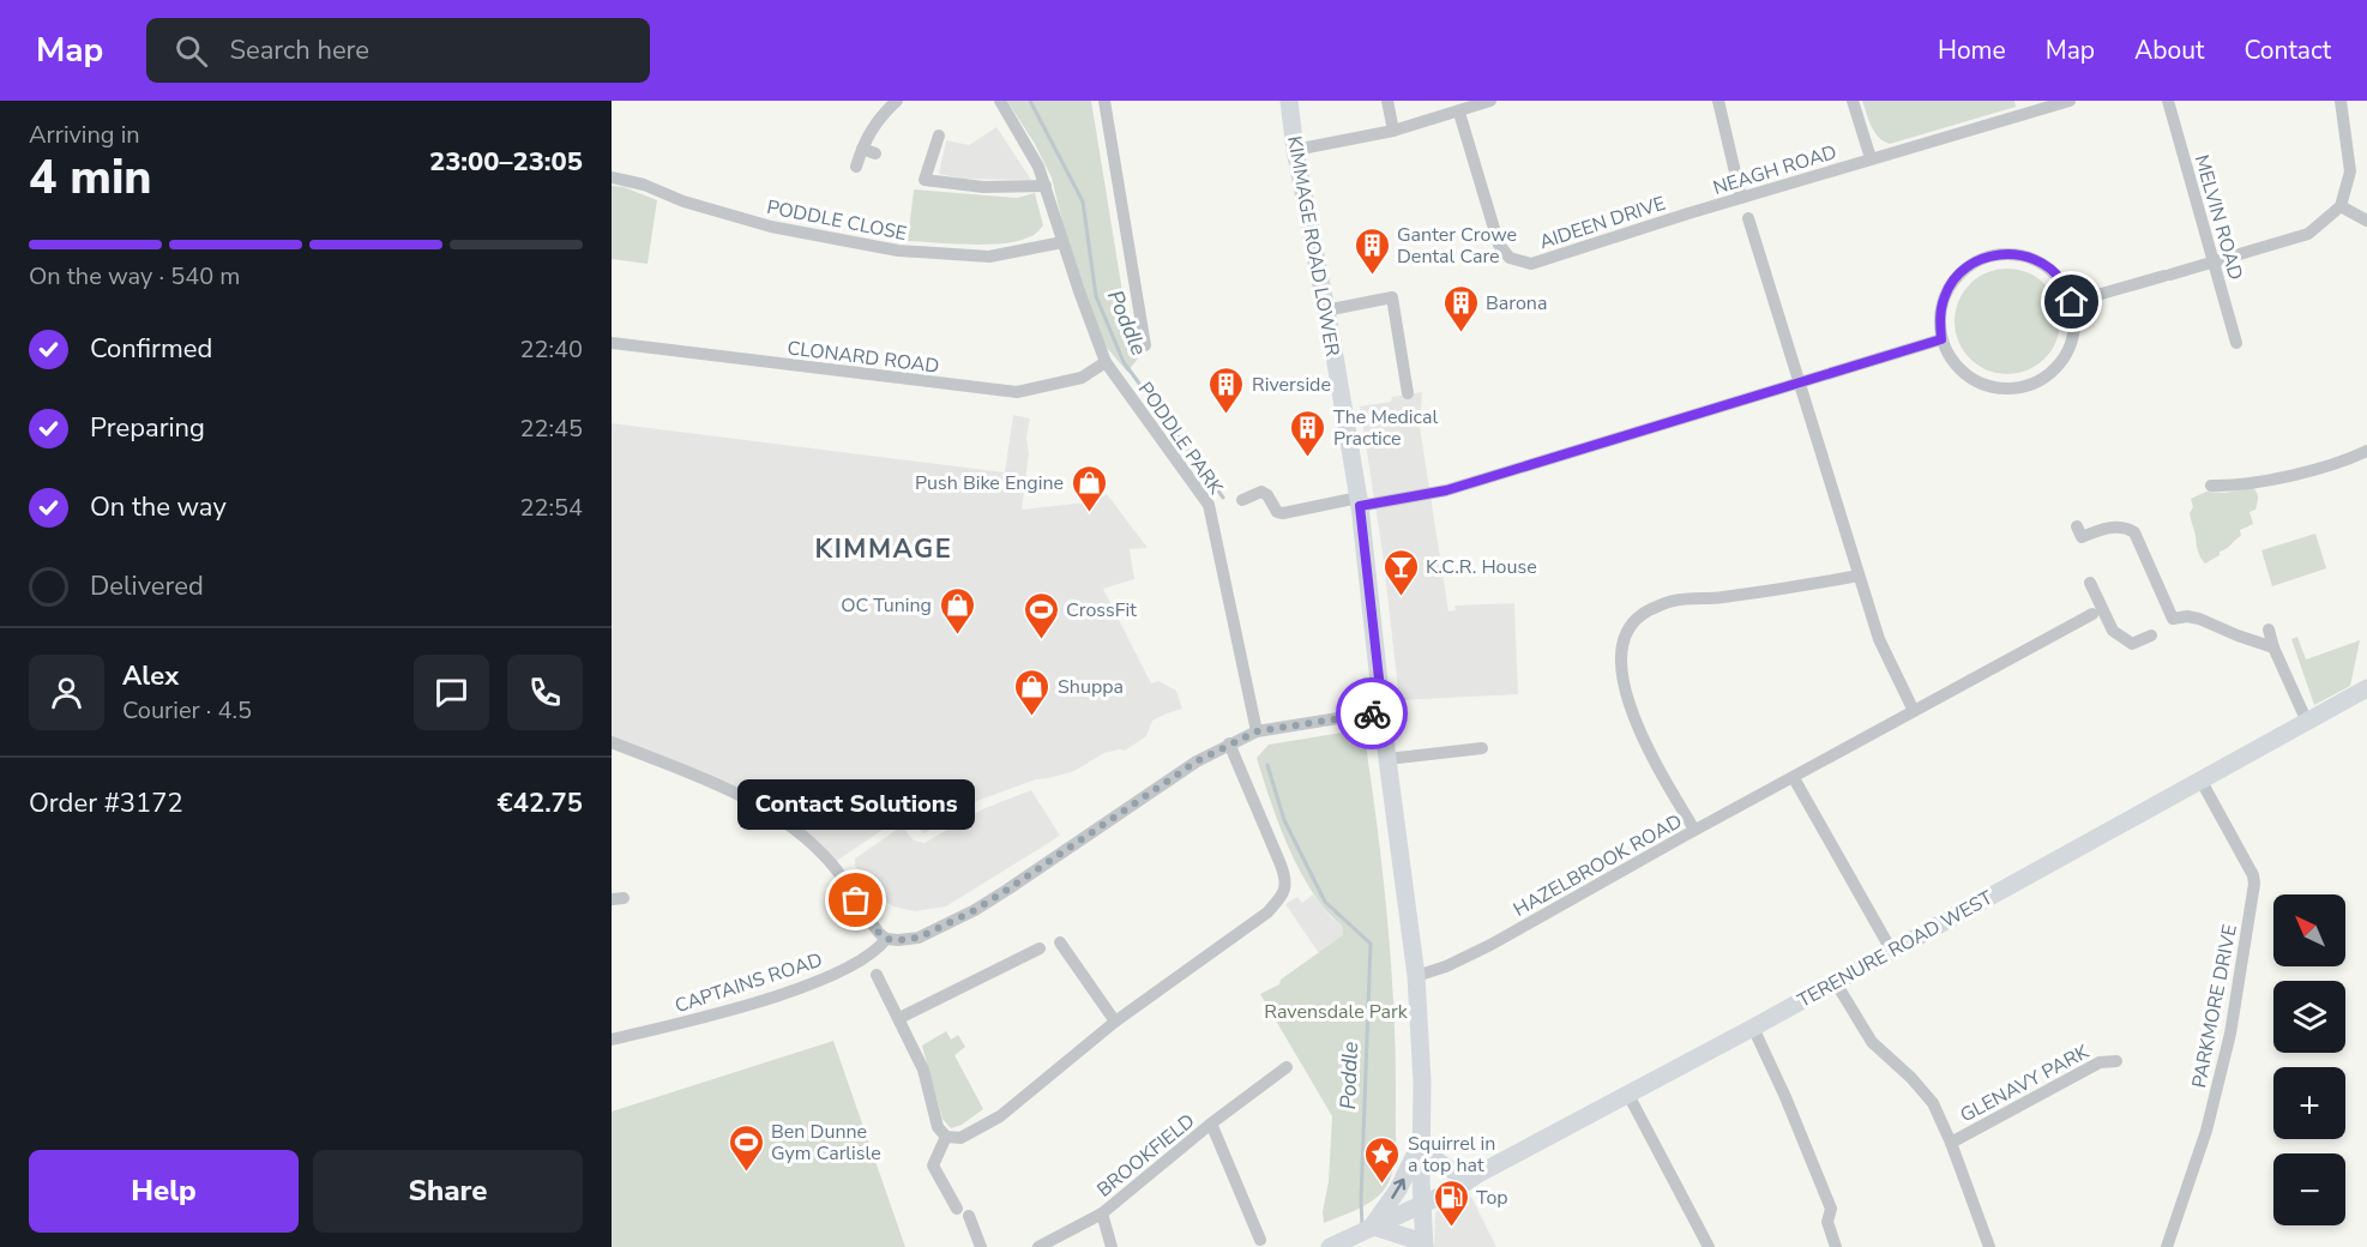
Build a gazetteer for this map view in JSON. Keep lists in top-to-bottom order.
{
  "streets": {
    "main road": ["KIMMAGE ROAD LOWER", "TERENURE ROAD WEST"],
    "street": [
      "NEAGH ROAD",
      "MELVIN ROAD",
      "PODDLE CLOSE",
      "AIDEEN DRIVE",
      "CLONARD ROAD",
      "PODDLE PARK",
      "HAZELBROOK ROAD",
      "CAPTAINS ROAD",
      "PARKMORE DRIVE",
      "GLENAVY PARK",
      "BROOKFIELD"
    ]
  },
  "crossings": [
    ["NEAGH ROAD", "AIDEEN DRIVE"],
    ["PODDLE CLOSE", "PODDLE PARK"],
    ["KIMMAGE ROAD LOWER", "HAZELBROOK ROAD"],
    ["KIMMAGE ROAD LOWER", "TERENURE ROAD WEST"],
    ["CLONARD ROAD", "PODDLE PARK"],
    ["TERENURE ROAD WEST", "PARKMORE DRIVE"],
    ["TERENURE ROAD WEST", "GLENAVY PARK"]
  ],
  "districts": ["KIMMAGE"],
  "water": ["Poddle"],
  "parks": ["Ravensdale Park"],
  "places": {
    "building": [
      "Ganter Crowe Dental Care",
      "Barona",
      "Riverside",
      "The Medical Practice"
    ],
    "shop": ["Push Bike Engine", "OC Tuning", "Shuppa"],
    "bar": ["K.C.R. House"],
    "sports": ["CrossFit", "Ben Dunne Gym Carlisle"],
    "other": ["Contact Solutions"],
    "place": ["Squirrel in a top hat"],
    "fuel station": ["Top"]
  },
  "north": "top left",
  "page": {
    "header": "Map",
    "search": "Search here",
    "nav": [
      "Home",
      "Map",
      "About",
      "Contact"
    ],
    "heading": ["4 min", "Arriving in", "23:00–23:05"],
    "panel": [
      "Alex",
      "Courier · 4.5",
      "Order #3172",
      "€42.75"
    ],
    "bar": "On the way · 540 m",
    "list": [
      ["Confirmed", "22:40"],
      ["Preparing", "22:45"],
      ["On the way", "22:54"],
      "Delivered"
    ],
    "bubble": "Contact Solutions",
    "map_buttons": ["+", "−"],
    "buttons": ["Help", "Share"]
  }
}
